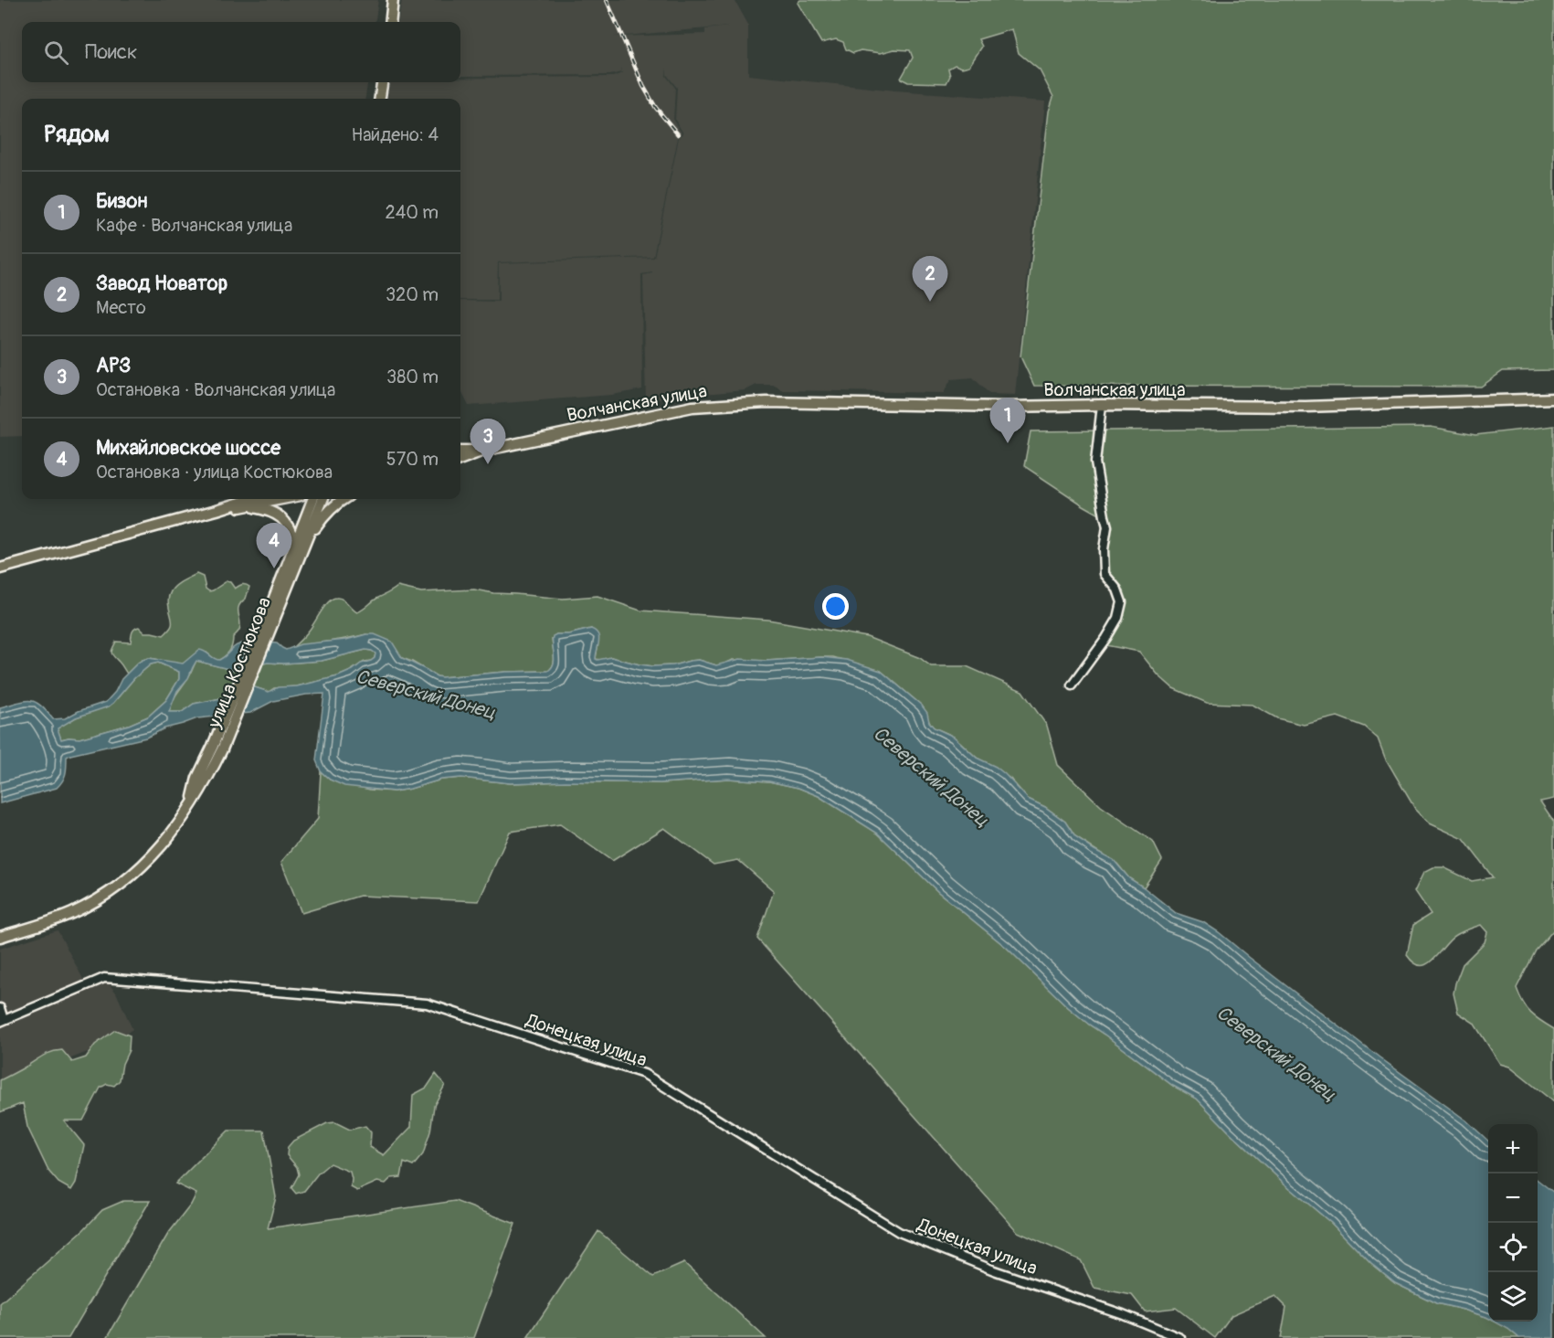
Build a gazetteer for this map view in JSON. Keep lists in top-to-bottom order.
{
  "streets": {
    "main road": ["Волчанская улица", "улица Костюкова"],
    "street": ["Донецкая улица"]
  },
  "water": ["Северский Донец"],
  "page": {
    "search": "Поиск",
    "heading": ["Рядом", "Найдено: 4"],
    "list": [
      {
        "mark": "1",
        "name": "Бизон",
        "note": "Кафе · Волчанская улица",
        "value": "240 m"
      },
      {
        "mark": "2",
        "name": "Завод Новатор",
        "note": "Место",
        "value": "320 m"
      },
      {
        "mark": "3",
        "name": "АРЗ",
        "note": "Остановка · Волчанская улица",
        "value": "380 m"
      },
      {
        "mark": "4",
        "name": "Михайловское шоссе",
        "note": "Остановка · улица Костюкова",
        "value": "570 m"
      }
    ],
    "pins": [
      "2",
      "1",
      "3",
      "4"
    ],
    "map_buttons": ["+", "−"]
  }
}
